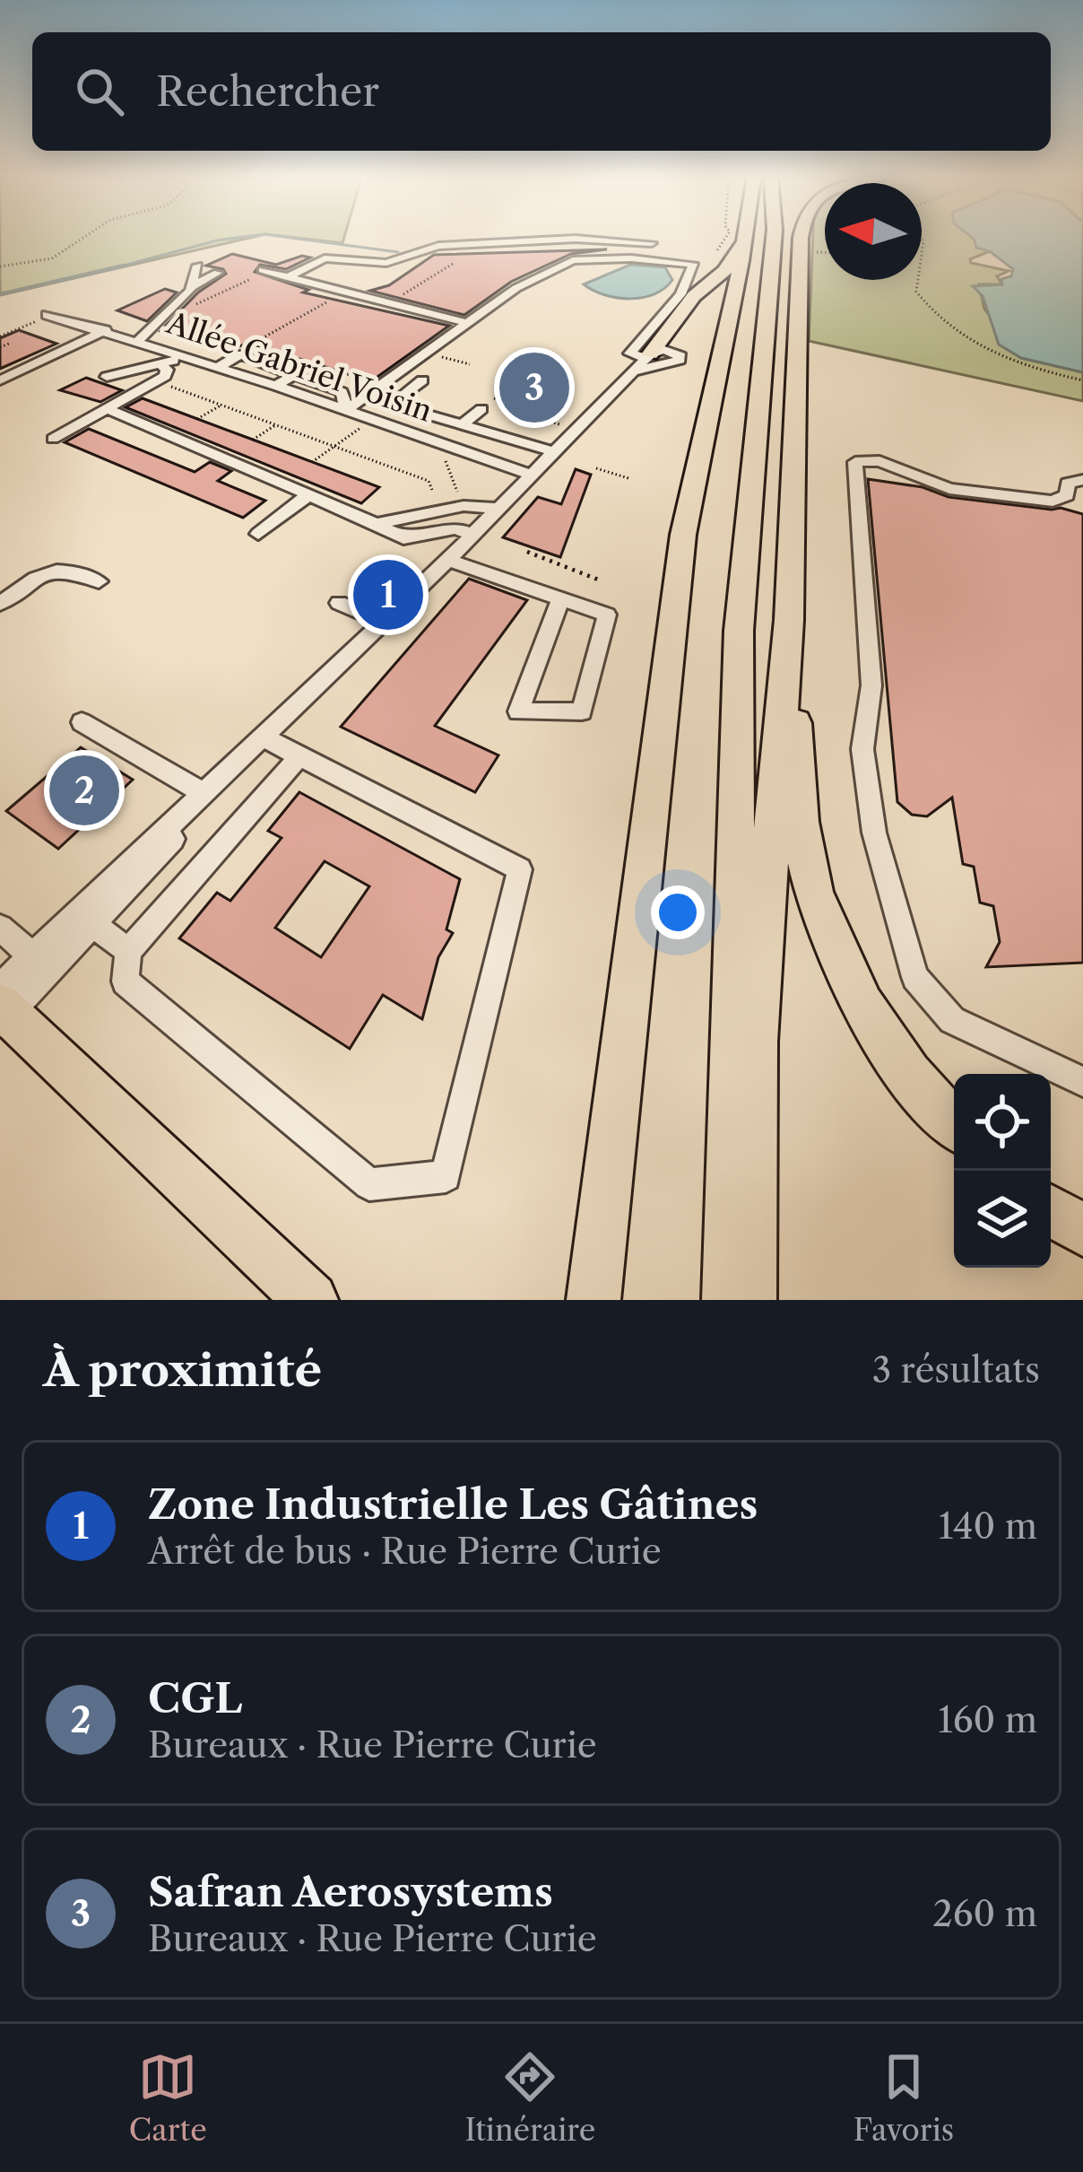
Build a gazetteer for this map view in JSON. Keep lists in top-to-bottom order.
{
  "streets": {
    "street": ["Allée Gabriel Voisin"]
  },
  "north": "left",
  "page": {
    "search": "Rechercher",
    "pins": ["3", "1", "2"],
    "heading": ["À proximité", "3 résultats"],
    "list": [
      {
        "mark": "1",
        "name": "Zone Industrielle Les Gâtines",
        "note": "Arrêt de bus · Rue Pierre Curie",
        "value": "140 m"
      },
      {
        "mark": "2",
        "name": "CGL",
        "note": "Bureaux · Rue Pierre Curie",
        "value": "160 m"
      },
      {
        "mark": "3",
        "name": "Safran Aerosystems",
        "note": "Bureaux · Rue Pierre Curie",
        "value": "260 m"
      }
    ],
    "nav": ["Carte", "Itinéraire", "Favoris"]
  }
}
